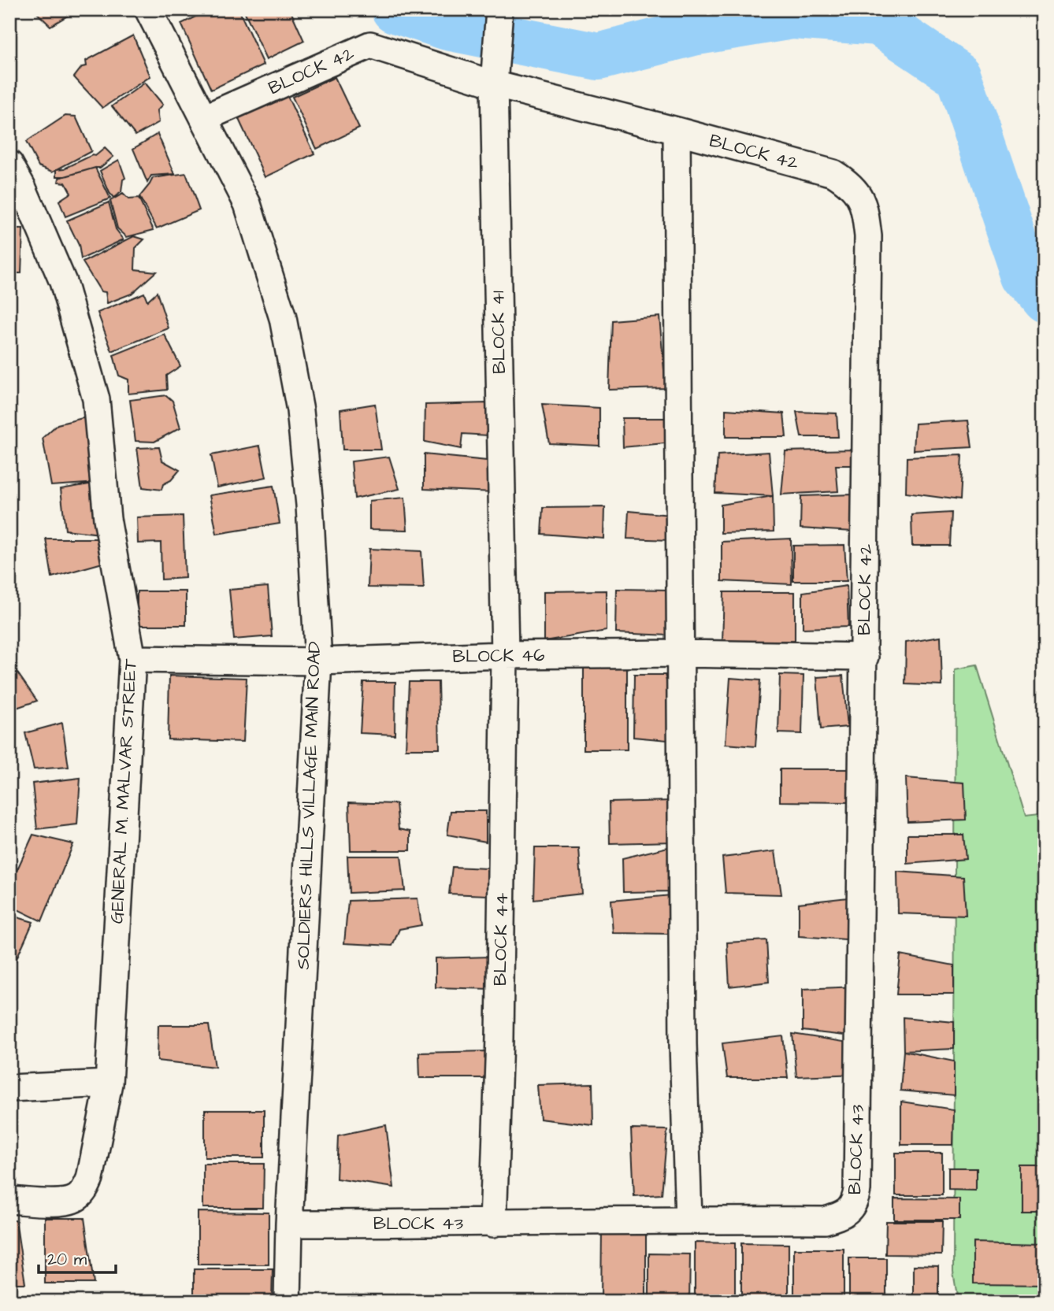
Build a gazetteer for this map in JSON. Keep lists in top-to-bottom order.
{
  "streets": {
    "street": [
      "BLOCK 42",
      "BLOCK 41",
      "BLOCK 46",
      "GENERAL M. MALVAR STREET",
      "SOLDIERS HILLS VILLAGE MAIN ROAD",
      "BLOCK 44",
      "BLOCK 43"
    ]
  },
  "crossings": [
    ["BLOCK 42", "BLOCK 41"],
    ["BLOCK 42", "BLOCK 46"],
    ["BLOCK 42", "SOLDIERS HILLS VILLAGE MAIN ROAD"],
    ["BLOCK 42", "BLOCK 43"],
    ["BLOCK 41", "BLOCK 46"],
    ["BLOCK 41", "BLOCK 44"],
    ["BLOCK 46", "GENERAL M. MALVAR STREET"],
    ["BLOCK 46", "SOLDIERS HILLS VILLAGE MAIN ROAD"],
    ["BLOCK 46", "BLOCK 44"],
    ["BLOCK 46", "BLOCK 43"],
    ["SOLDIERS HILLS VILLAGE MAIN ROAD", "BLOCK 43"],
    ["BLOCK 44", "BLOCK 43"]
  ],
  "scale_bar": "20 m"
}
